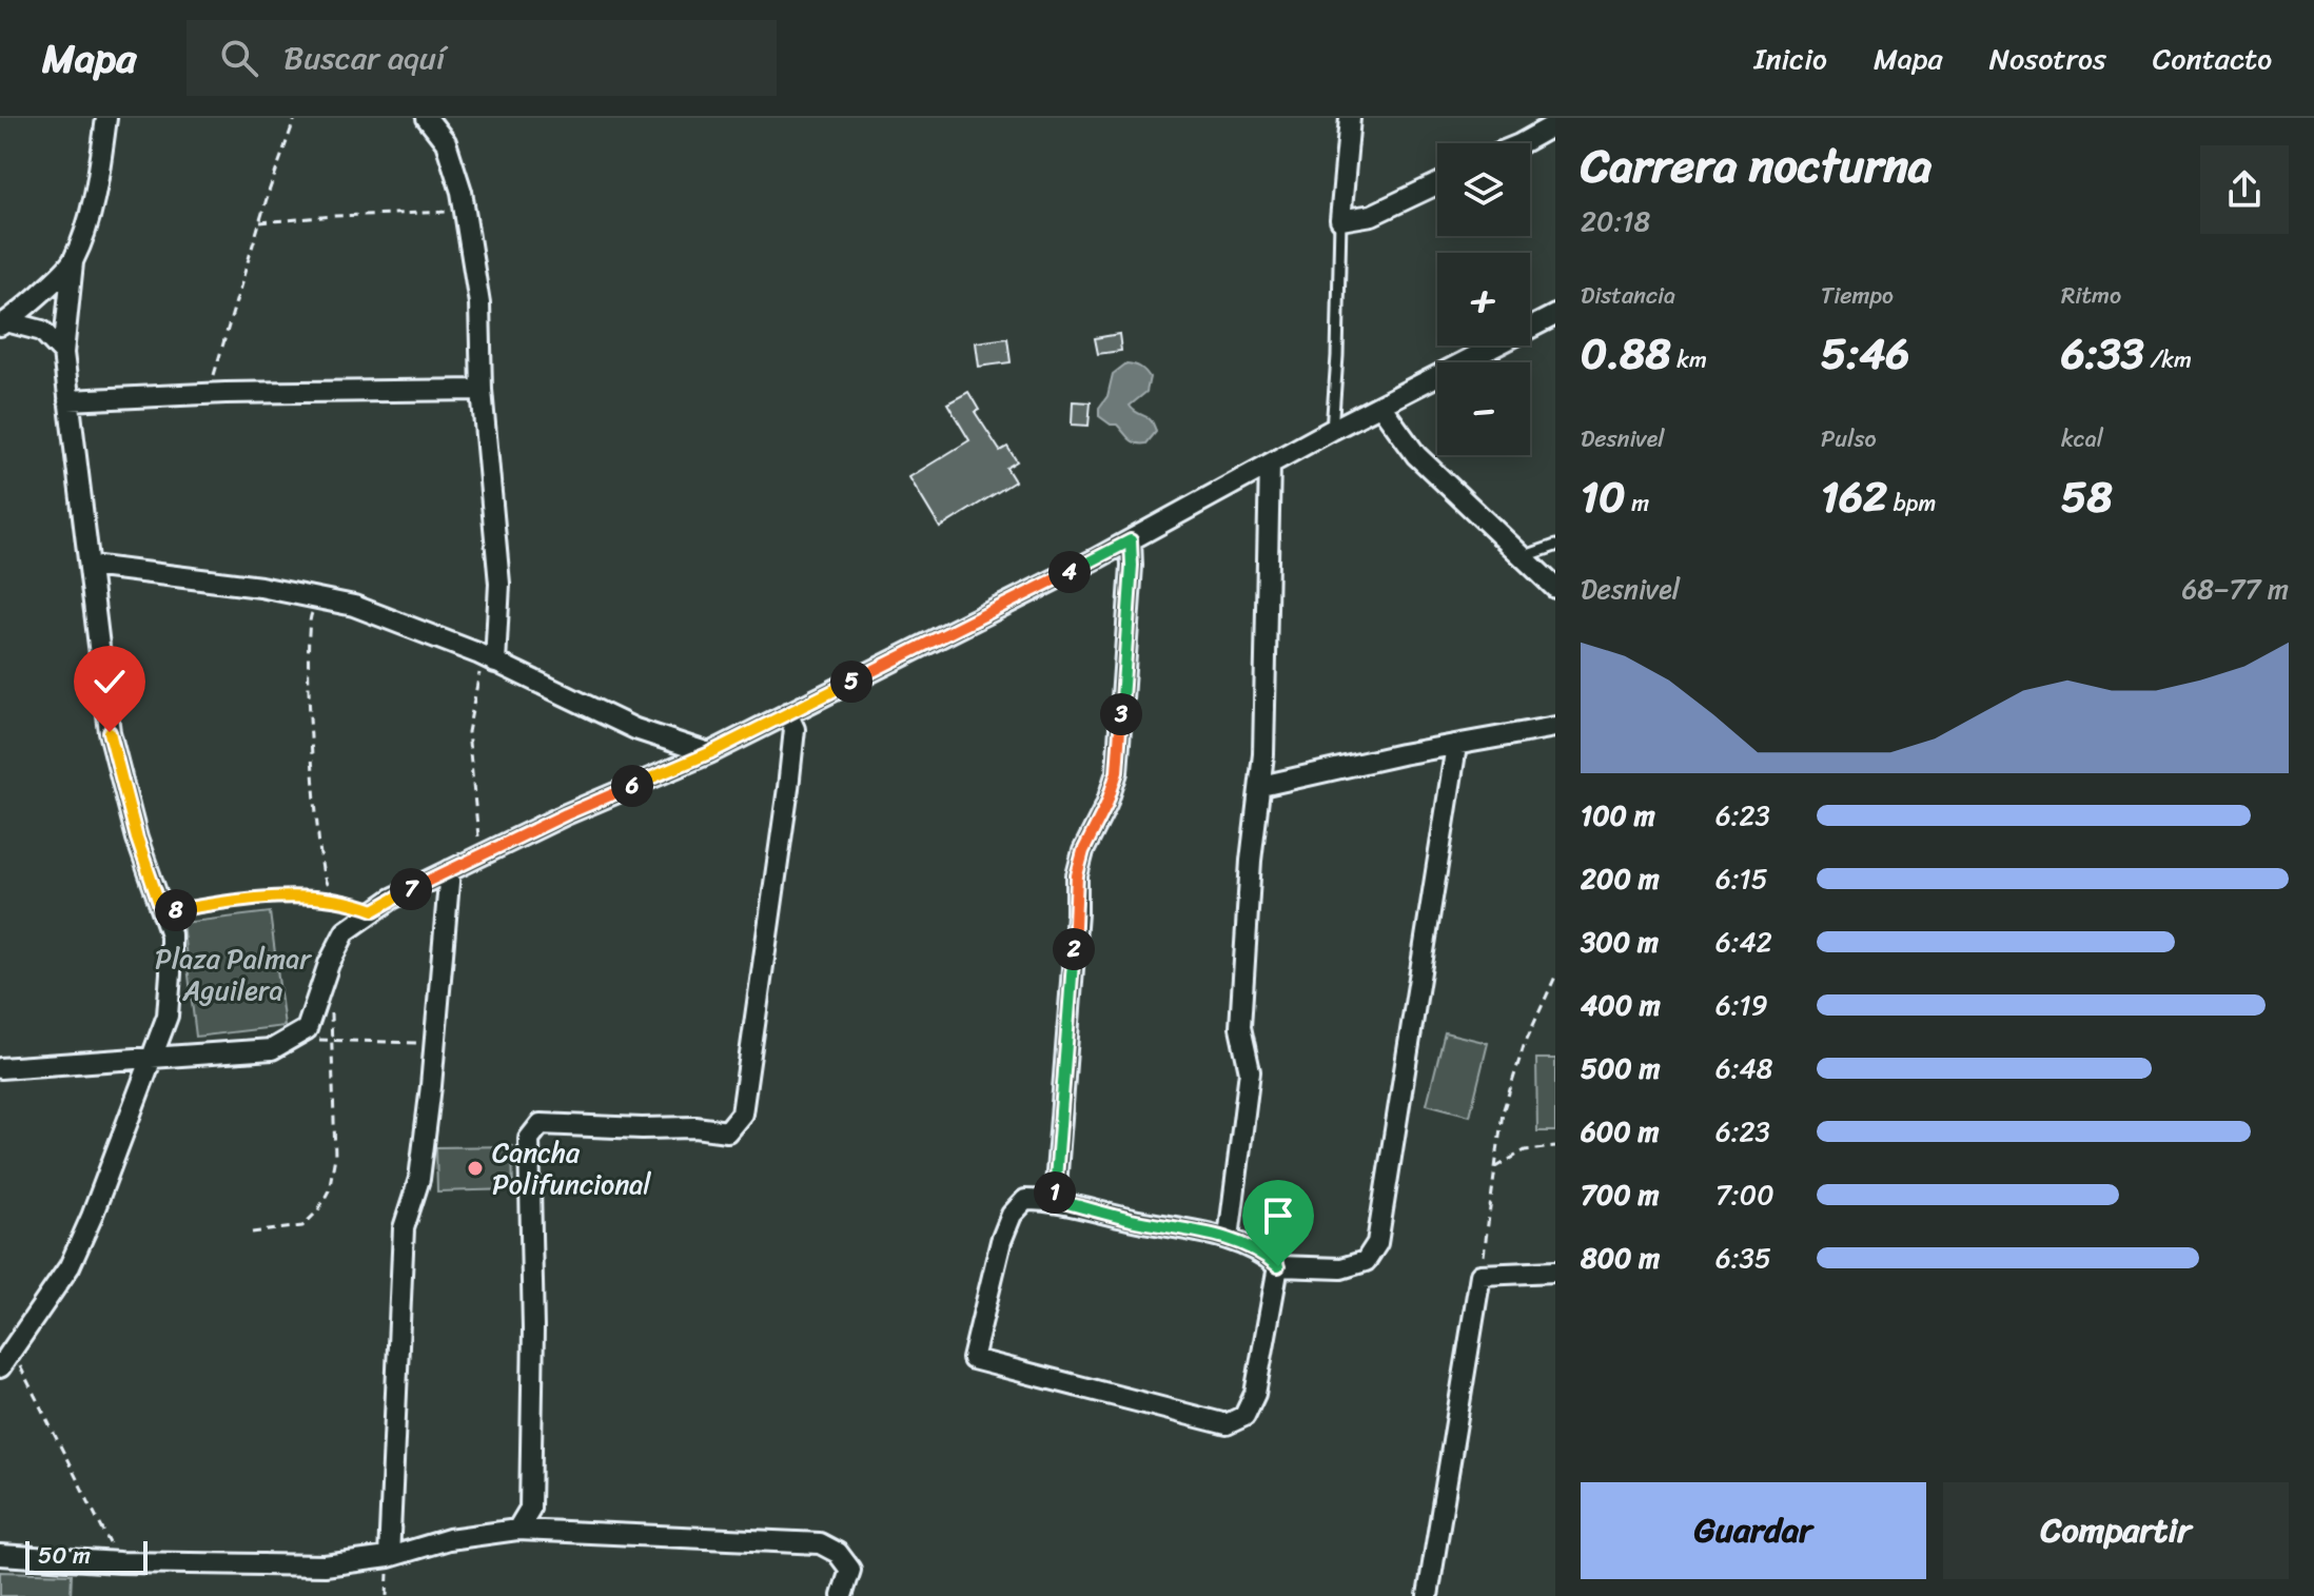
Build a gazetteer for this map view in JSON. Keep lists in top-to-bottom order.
{
  "parks": ["Plaza Palmar Aguilera"],
  "places": ["Cancha Polifuncional"],
  "scale_bar": "50 m",
  "page": {
    "header": "Mapa",
    "search": "Buscar aquí",
    "nav": [
      "Inicio",
      "Mapa",
      "Nosotros",
      "Contacto"
    ],
    "heading": ["Carrera nocturna", "20:18"],
    "map_buttons": ["+", "−"],
    "stats": [
      ["Distancia", "0.88 km"],
      ["Tiempo", "5:46"],
      ["Ritmo", "6:33 /km"],
      ["Desnivel", "10 m"],
      ["Pulso", "162 bpm"],
      ["kcal", "58"]
    ],
    "chart": ["Desnivel", "68–77 m"],
    "pins": [
      "4",
      "5",
      "3",
      "6",
      "7",
      "8",
      "2",
      "1"
    ],
    "list": [
      {
        "name": "100 m",
        "note": "6:23"
      },
      {
        "name": "200 m",
        "note": "6:15"
      },
      {
        "name": "300 m",
        "note": "6:42"
      },
      {
        "name": "400 m",
        "note": "6:19"
      },
      {
        "name": "500 m",
        "note": "6:48"
      },
      {
        "name": "600 m",
        "note": "6:23"
      },
      {
        "name": "700 m",
        "note": "7:00"
      },
      {
        "name": "800 m",
        "note": "6:35"
      }
    ],
    "buttons": ["Guardar", "Compartir"],
    "scale": "50 m"
  }
}
